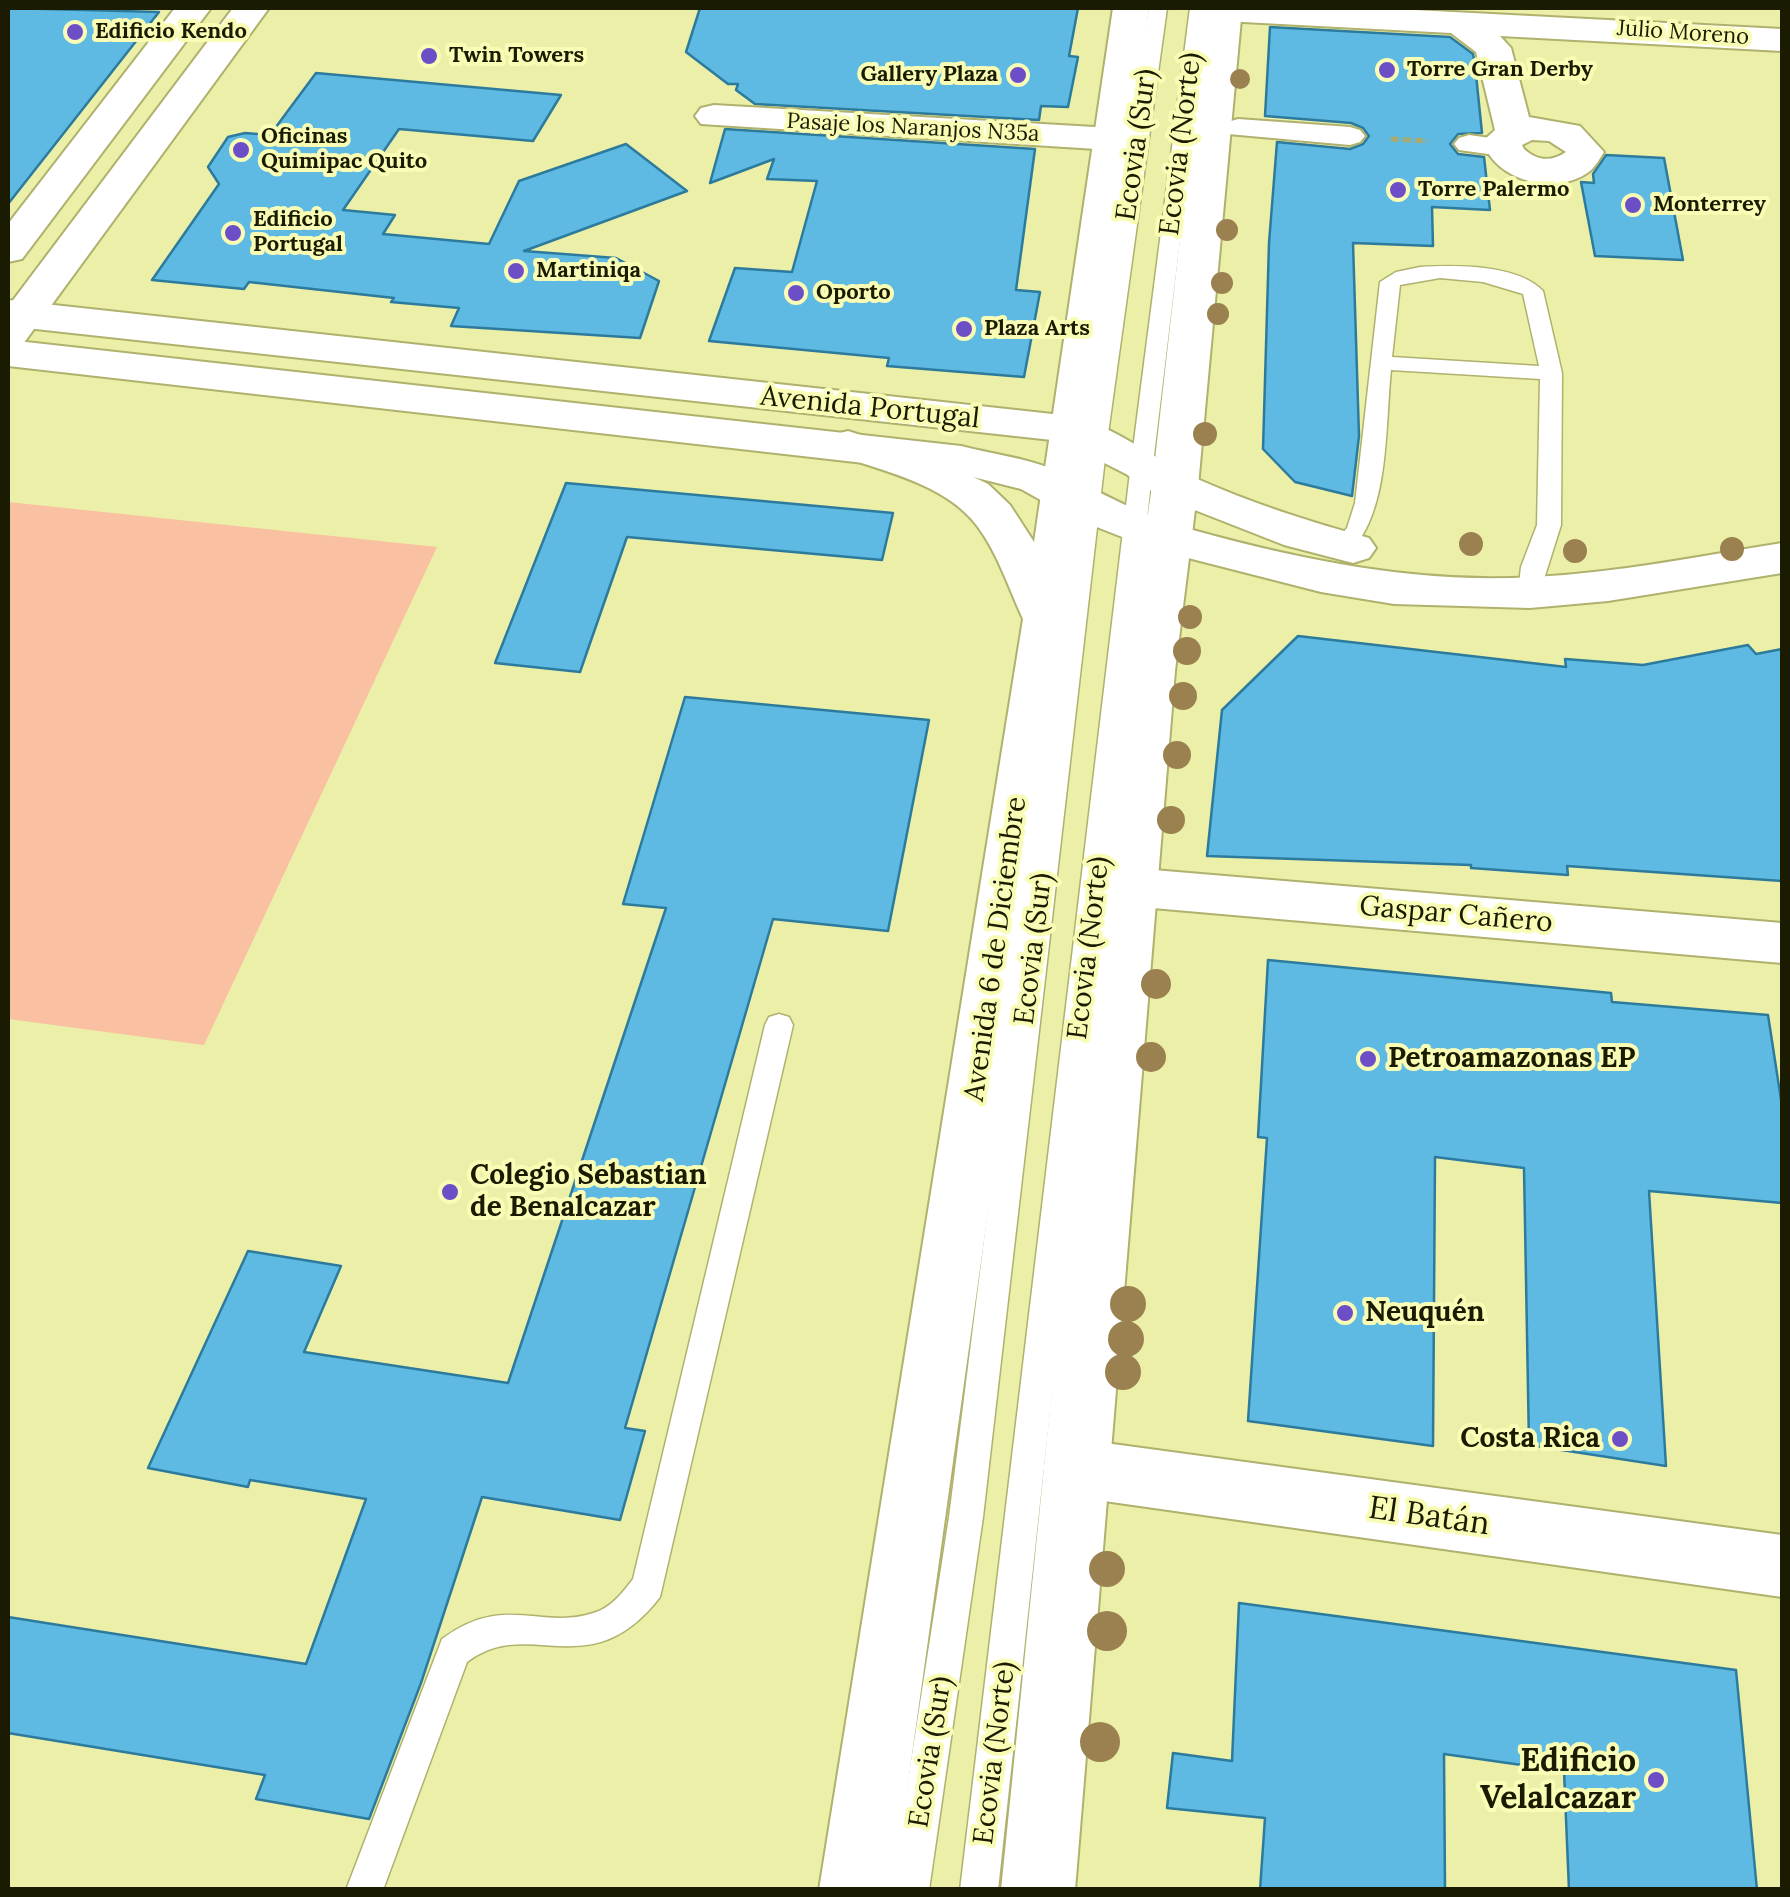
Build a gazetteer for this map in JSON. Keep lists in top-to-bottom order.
{
  "streets": {
    "main road": [
      "Julio Moreno",
      "Pasaje los Naranjos N35a",
      "Avenida Portugal",
      "Gaspar Cañero",
      "Avenida 6 de Diciembre",
      "El Batán"
    ],
    "lane": ["Ecovia (Norte)", "Ecovia (Sur)"]
  },
  "crossings": [
    ["Pasaje los Naranjos N35a", "Avenida 6 de Diciembre"],
    ["Ecovia (Norte)", "Avenida Portugal"],
    ["Ecovia (Sur)", "Avenida Portugal"],
    ["Ecovia (Sur)", "Avenida 6 de Diciembre"],
    ["Avenida Portugal", "Avenida 6 de Diciembre"]
  ],
  "places": [
    "Edificio Kendo",
    "Twin Towers",
    "Torre Gran Derby",
    "Gallery Plaza",
    "Oficinas Quimipac Quito",
    "Torre Palermo",
    "Monterrey",
    "Edificio Portugal",
    "Martiniqa",
    "Oporto",
    "Plaza Arts",
    "Petroamazonas EP",
    "Colegio Sebastian de Benalcazar",
    "Neuquén",
    "Costa Rica",
    "Edificio Velalcazar"
  ]
}
